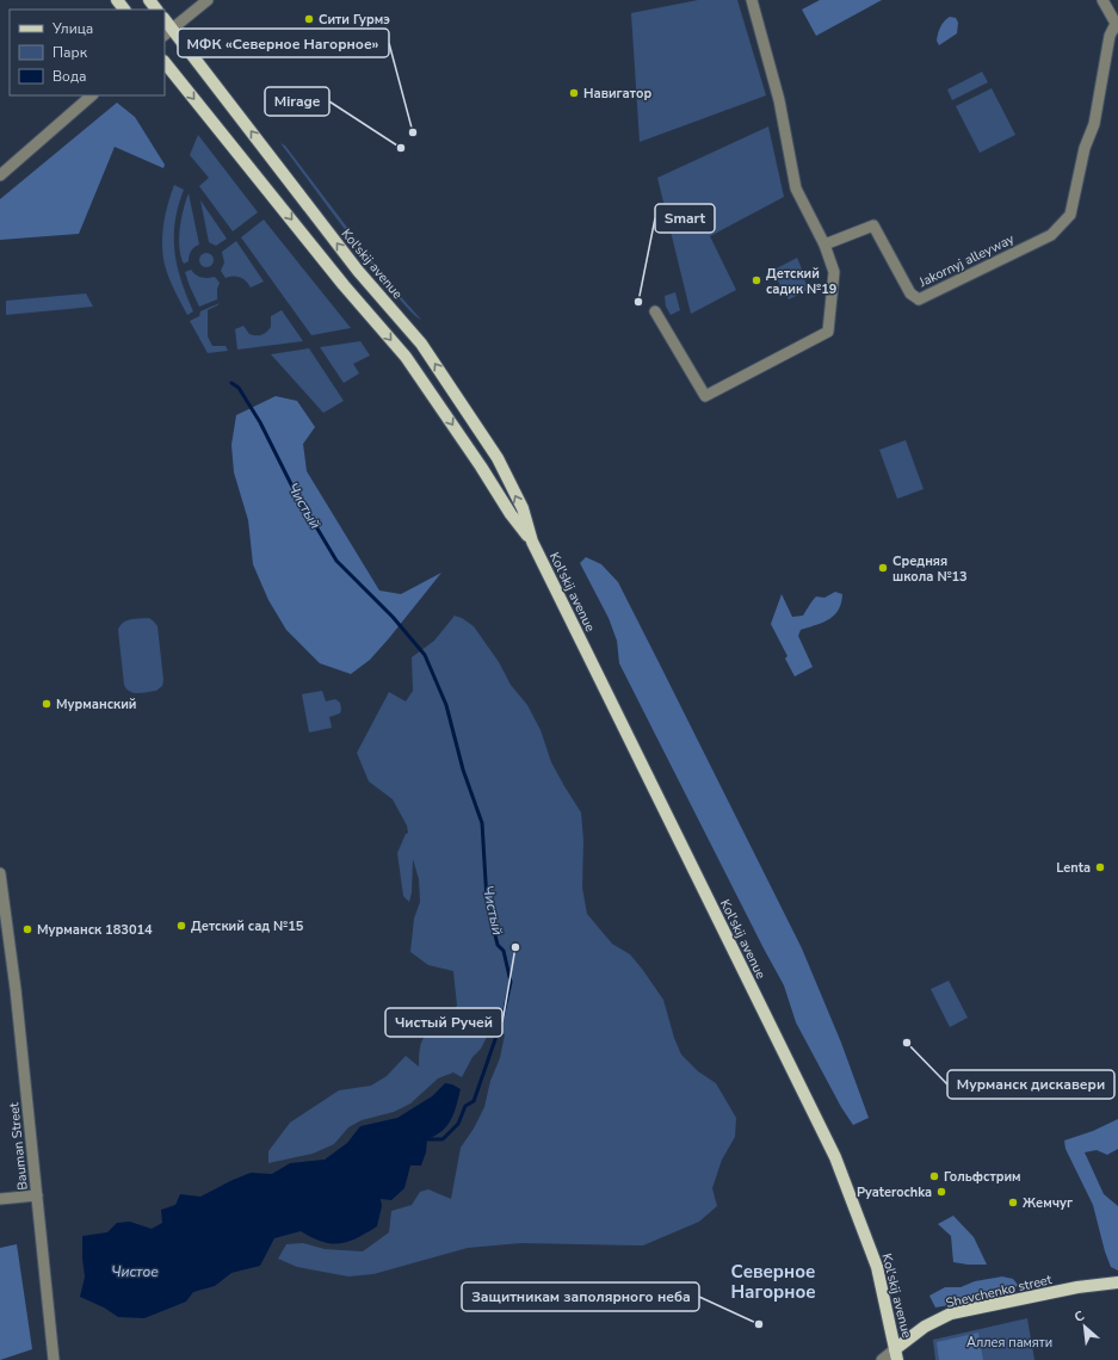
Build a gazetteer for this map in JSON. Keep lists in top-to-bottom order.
{
  "streets": {
    "main road": ["Kol'skij avenue", "Shevchenko street"],
    "street": ["Jakornyj alleyway", "Bauman Street"]
  },
  "crossings": [
    ["Kol'skij avenue", "Shevchenko street"]
  ],
  "districts": ["Северное Нагорное"],
  "water": ["Чистый", "Чистое"],
  "parks": ["Аллея памяти"],
  "places": [
    "Сити Гурмэ",
    "Навигатор",
    "МФК «Северное Нагорное»",
    "Mirage",
    "Детский садик №19",
    "Smart",
    "Средняя школа №13",
    "Мурманский",
    "Lenta",
    "Детский сад №15",
    "Мурманск 183014",
    "Чистый Ручей",
    "Мурманск дискавери",
    "Гольфстрим",
    "Pyaterochka",
    "Жемчуг",
    "Защитникам заполярного неба"
  ],
  "legend": ["Улица", "Парк", "Вода"],
  "north": "top left"
}
